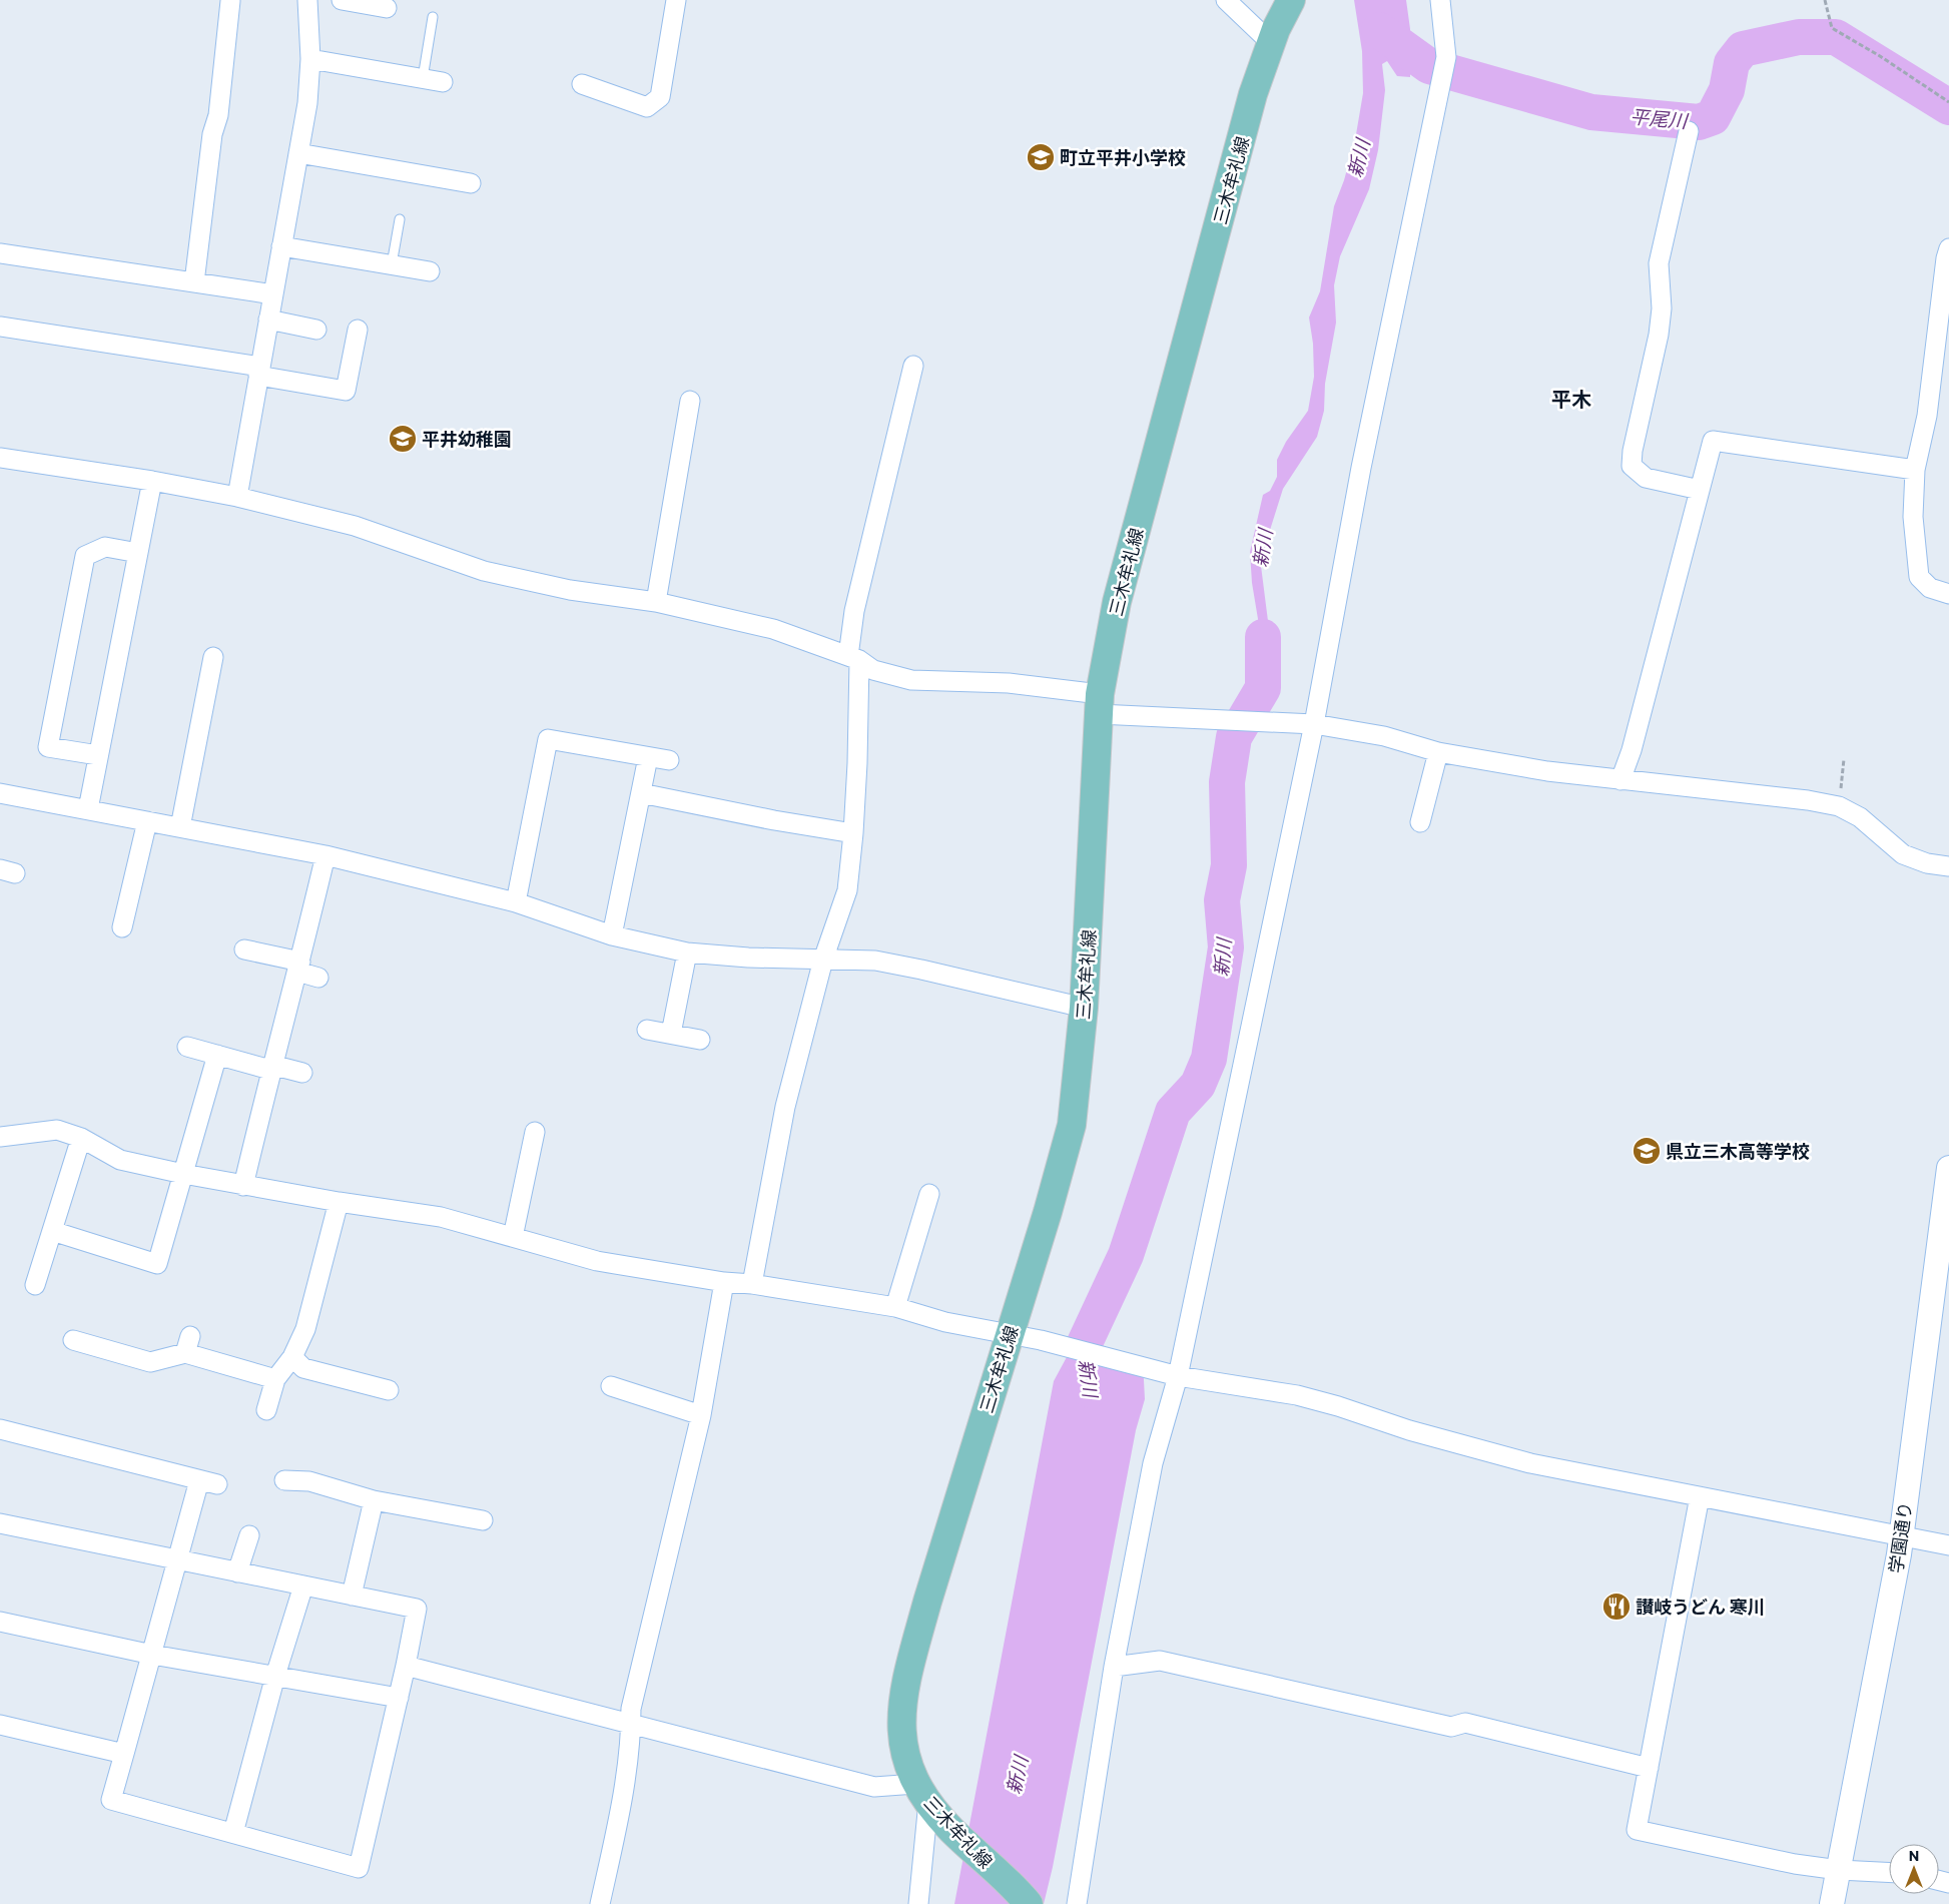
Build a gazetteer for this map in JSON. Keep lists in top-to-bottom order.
{
  "streets": {
    "main road": ["三木牟礼線"],
    "street": ["学園通り"]
  },
  "districts": ["平木"],
  "water": ["平尾川", "新川"],
  "places": {
    "school or university": ["町立平井小学校", "平井幼稚園", "県立三木高等学校"],
    "restaurant": ["讃岐うどん 寒川"]
  },
  "north": "top"
}
